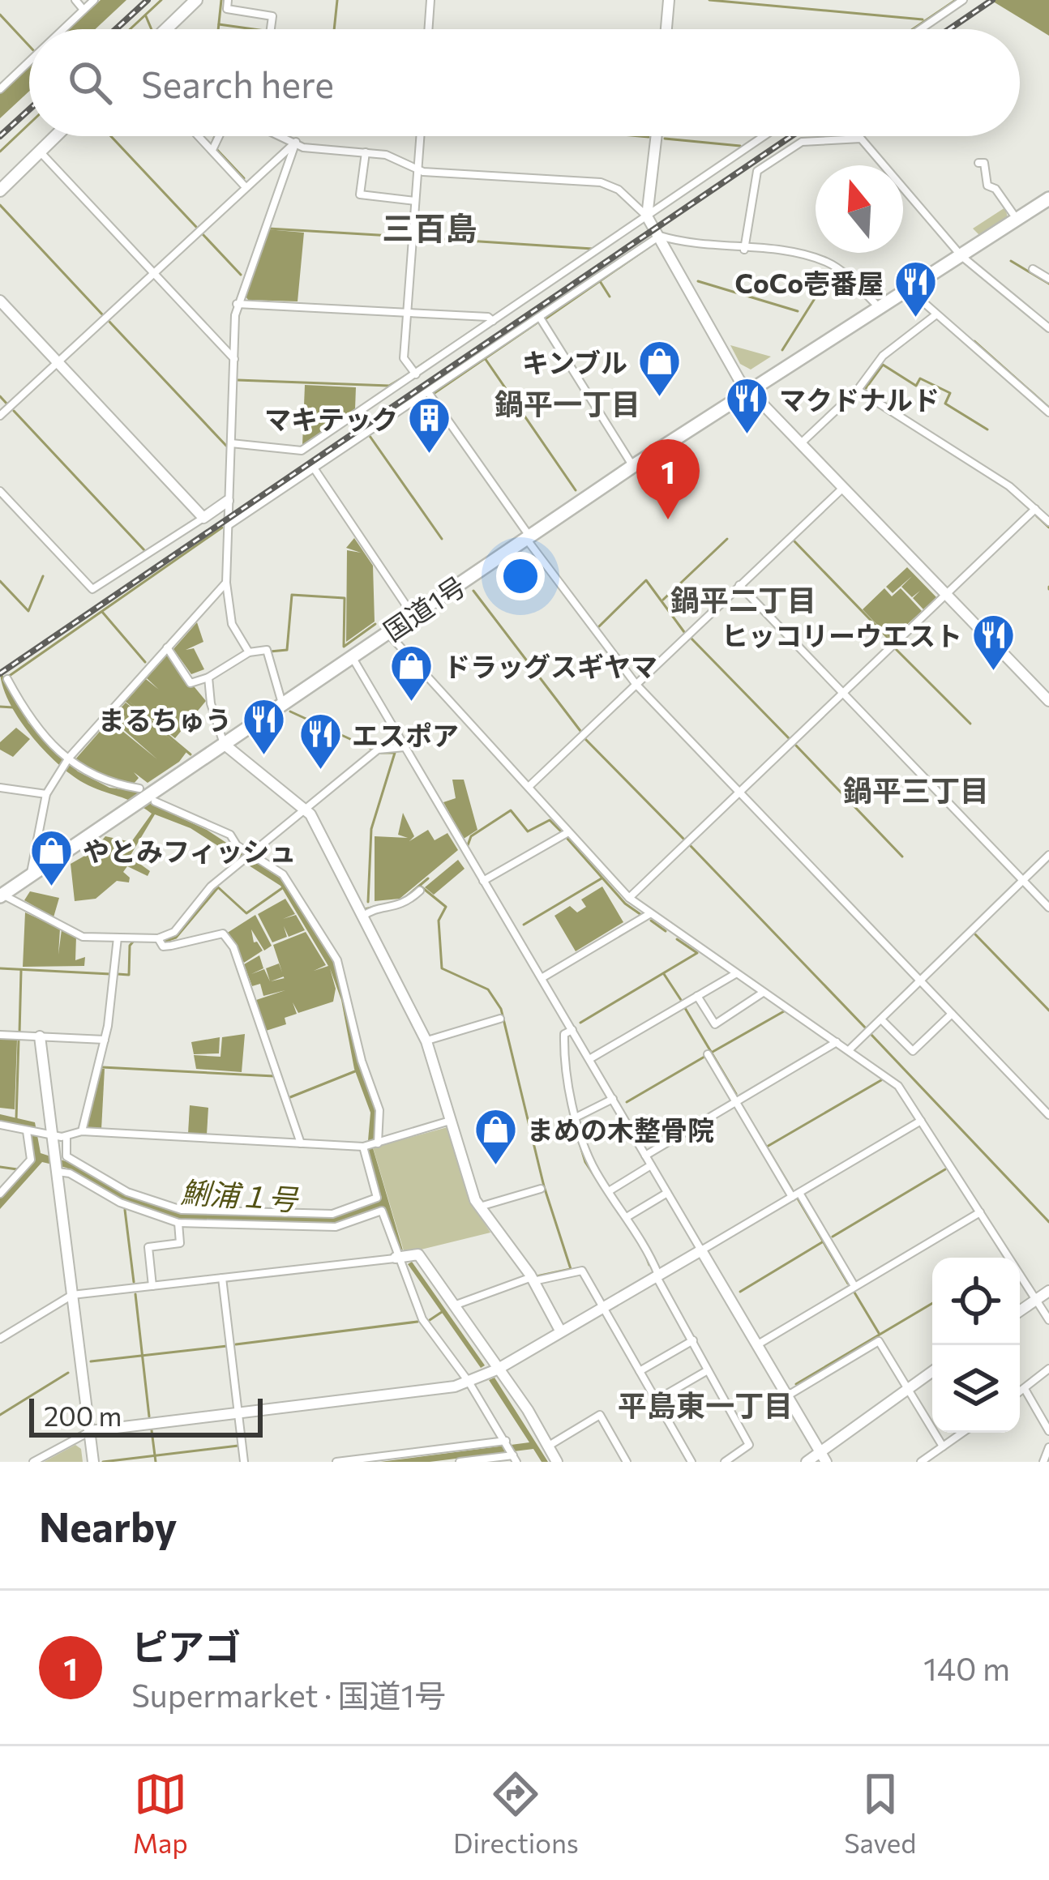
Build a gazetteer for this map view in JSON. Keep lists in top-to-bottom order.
{
  "streets": {
    "highway": ["国道1号"]
  },
  "districts": [
    "三百島",
    "鍋平一丁目",
    "鍋平二丁目",
    "鍋平三丁目",
    "平島東一丁目"
  ],
  "water": ["鯏浦１号"],
  "places": {
    "restaurant": [
      "CoCo壱番屋",
      "マクドナルド",
      "ヒッコリーウエスト",
      "まるちゅう",
      "エスポア"
    ],
    "shop": [
      "キンブル",
      "ドラッグスギヤマ",
      "やとみフィッシュ",
      "まめの木整骨院"
    ],
    "building": ["マキテック"]
  },
  "scale_bar": "200 m",
  "north": "top",
  "page": {
    "search": "Search here",
    "pins": "1",
    "scale": "200 m",
    "heading": "Nearby",
    "list": [
      {
        "mark": "1",
        "name": "ピアゴ",
        "note": "Supermarket · 国道1号",
        "value": "140 m"
      }
    ],
    "nav": ["Map", "Directions", "Saved"]
  }
}
